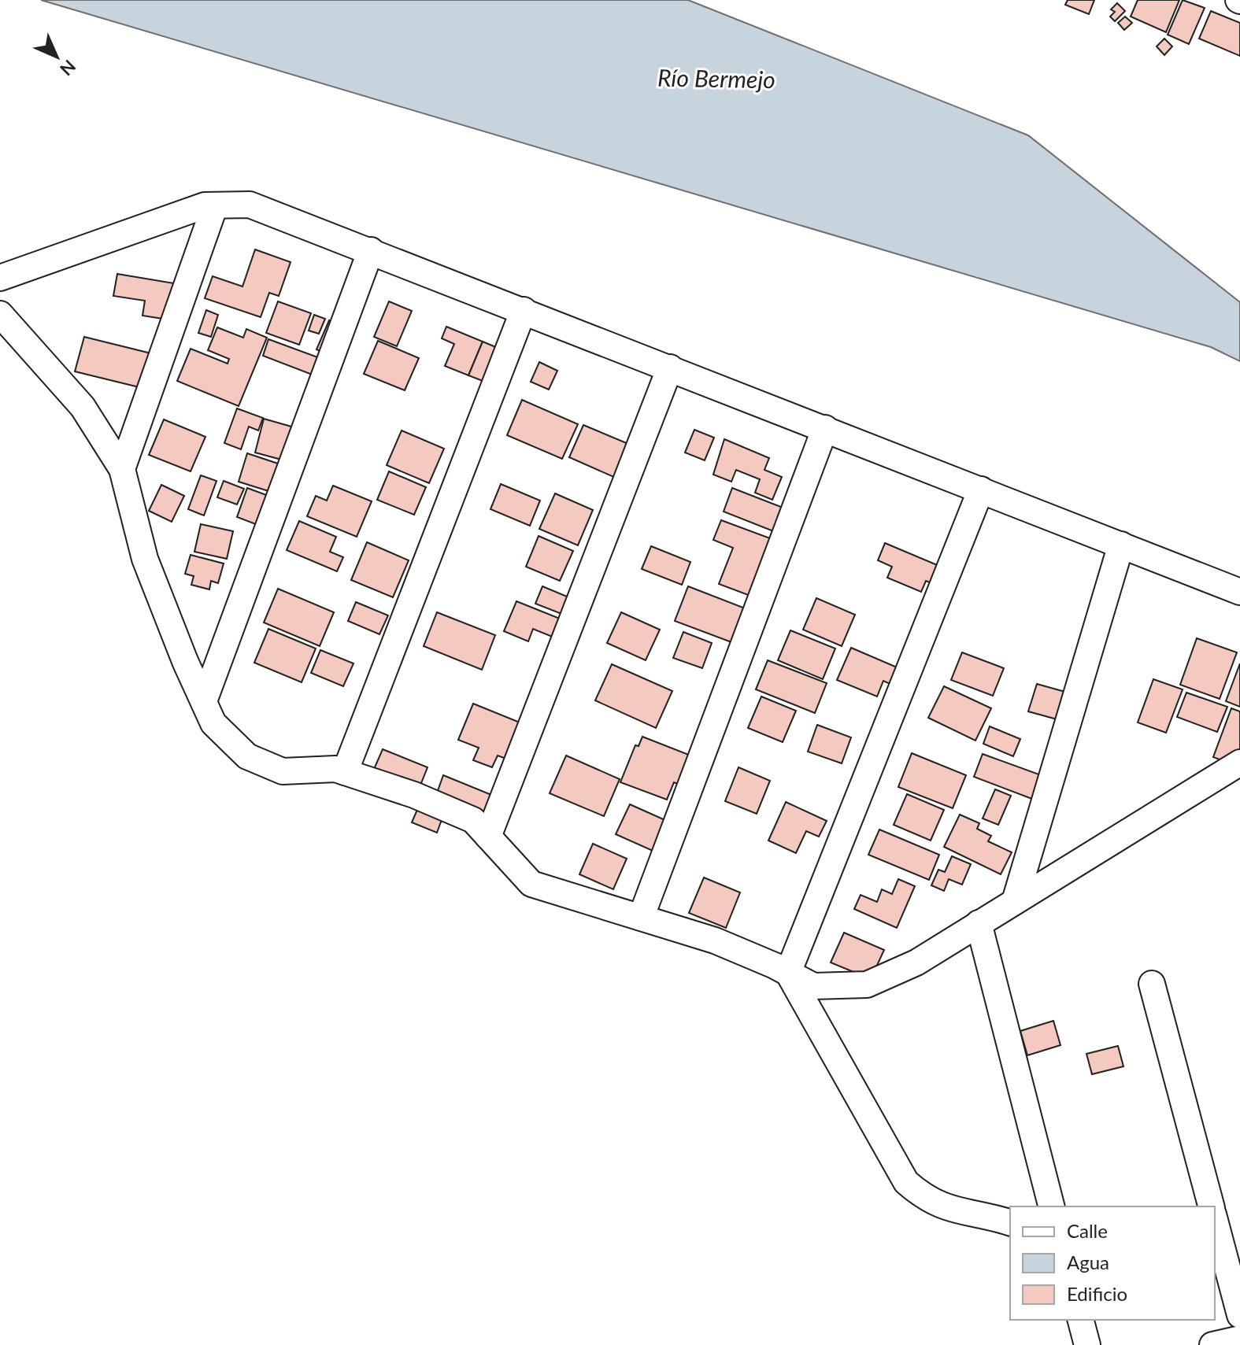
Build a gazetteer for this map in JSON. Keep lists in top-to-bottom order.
{
  "water": ["Río Bermejo"],
  "legend": ["Calle", "Agua", "Edificio"],
  "north": "bottom right"
}
